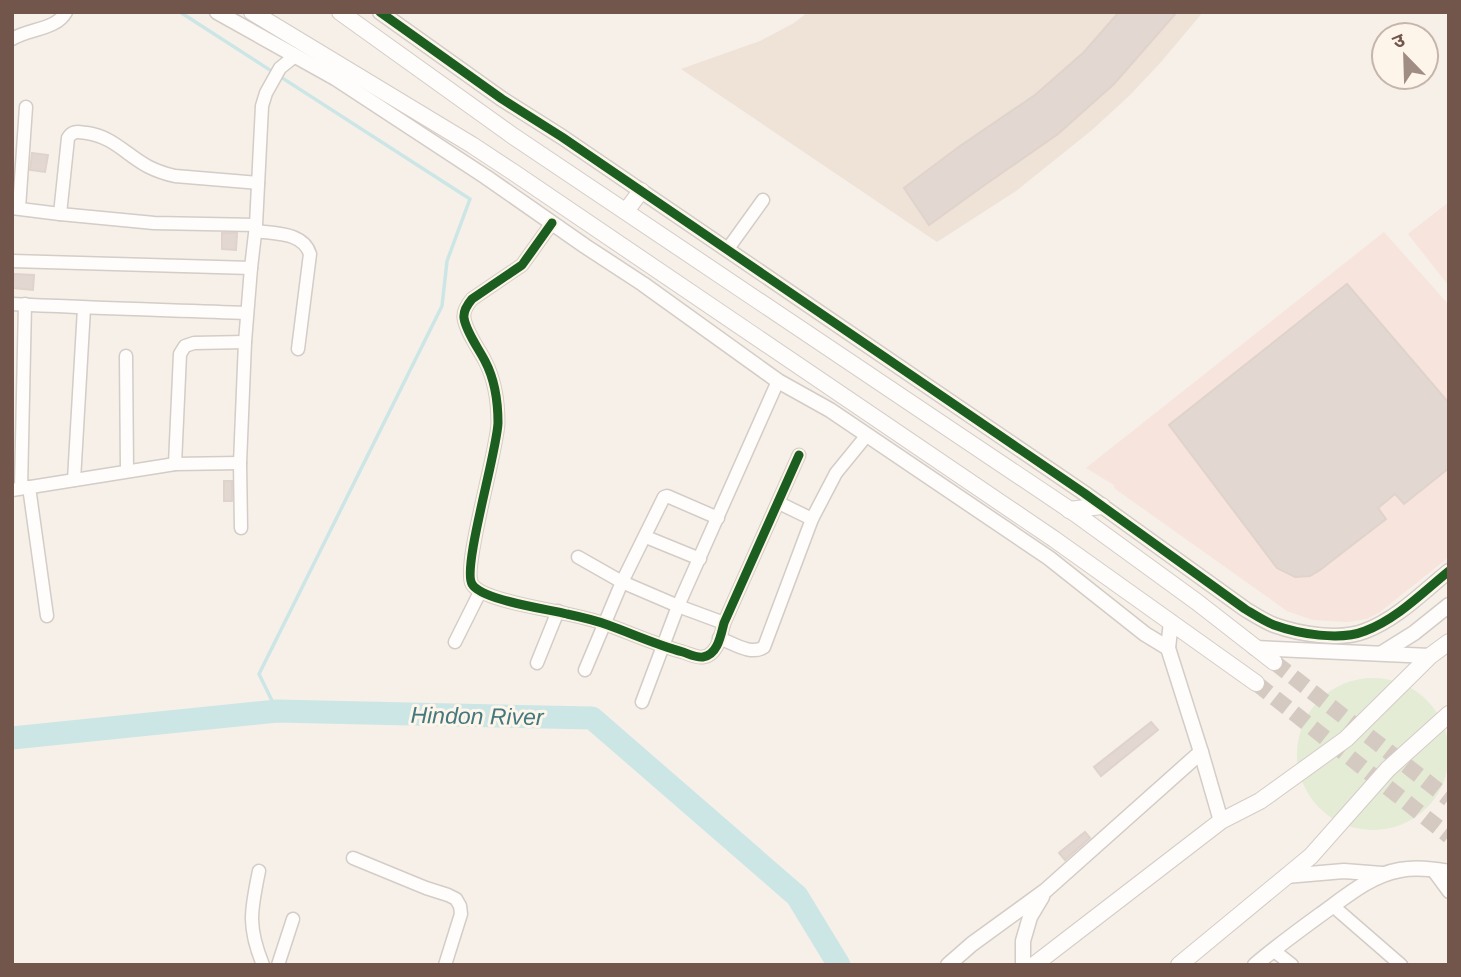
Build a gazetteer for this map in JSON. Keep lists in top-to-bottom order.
{
  "water": ["Hindon River"],
  "north": "top left"
}
